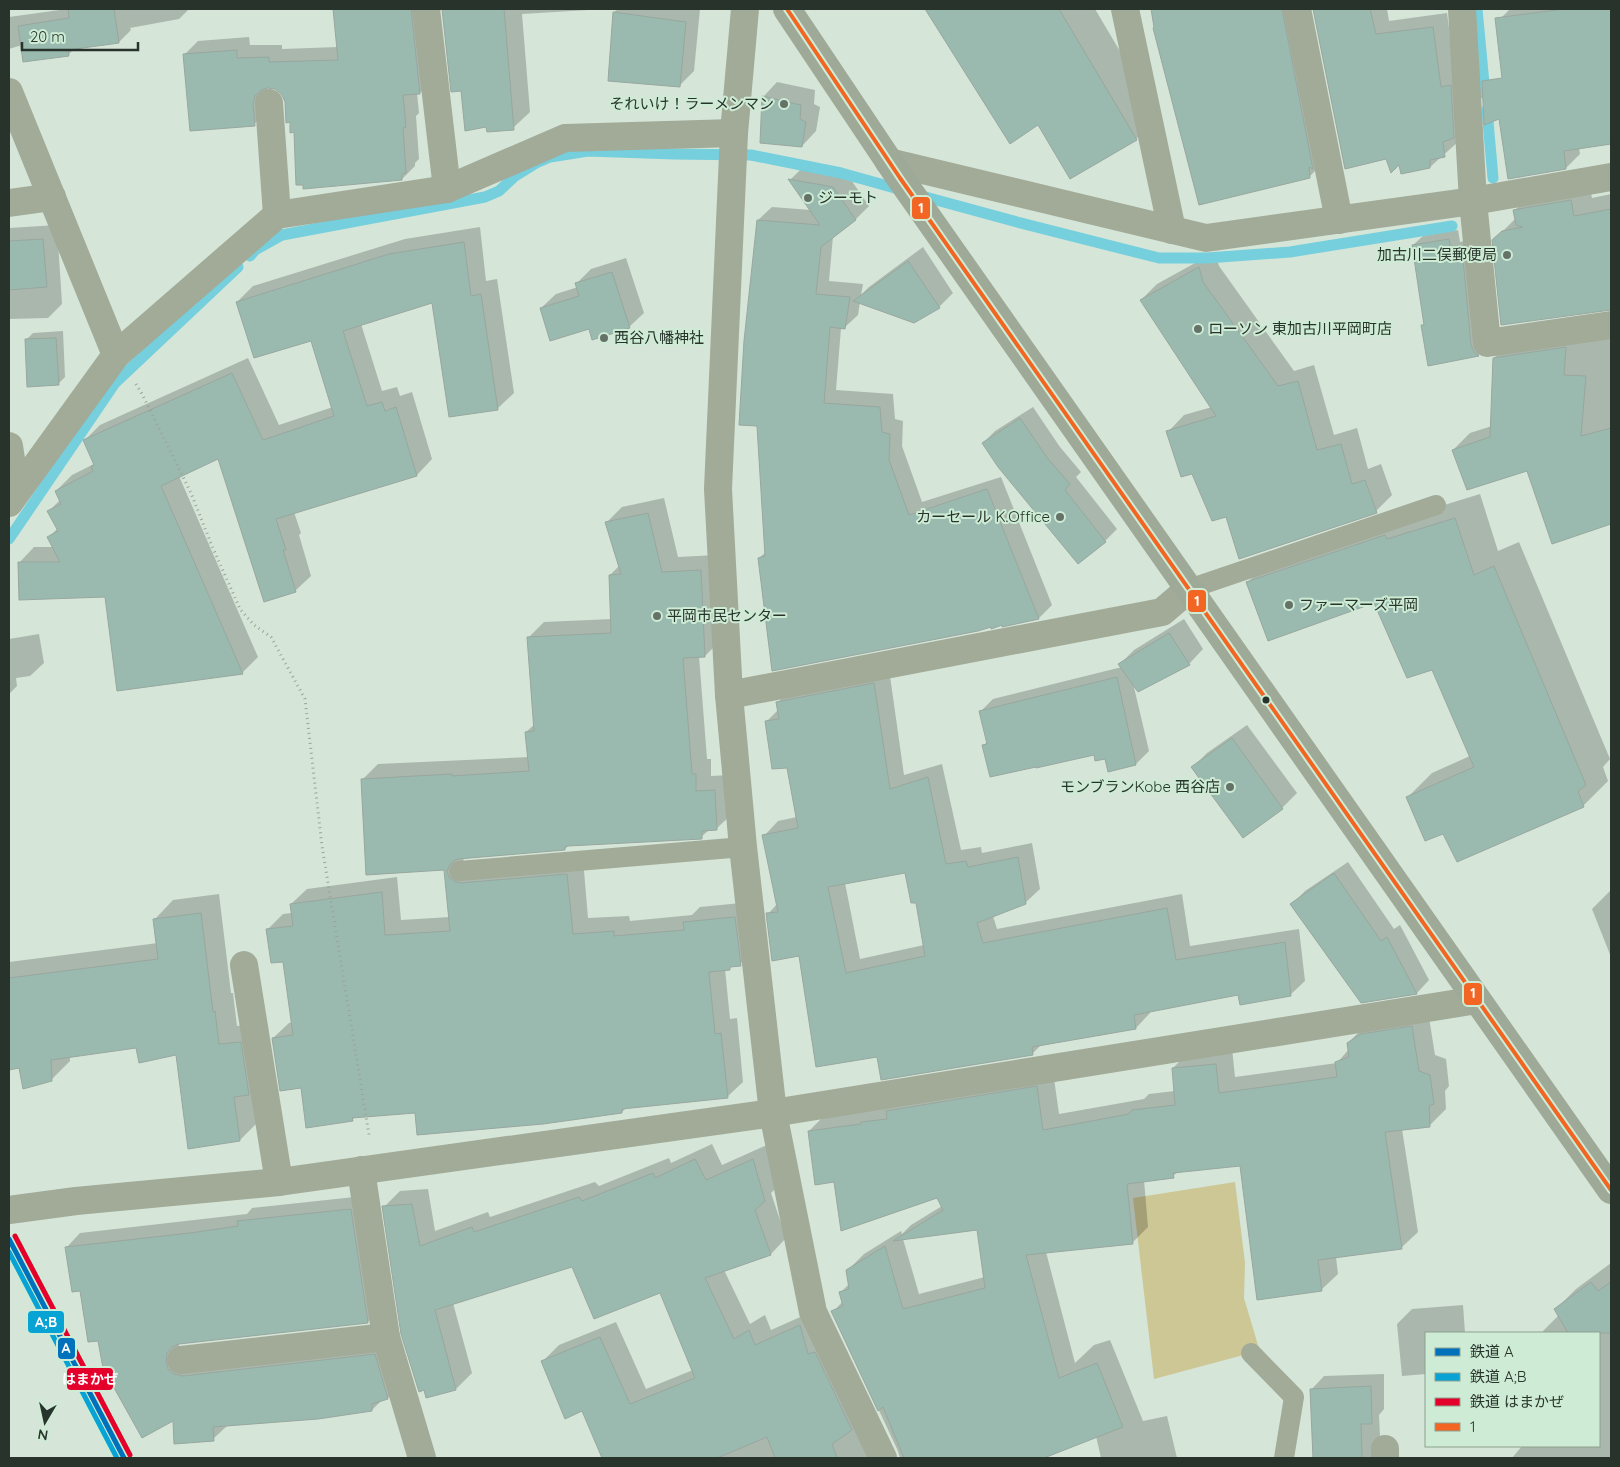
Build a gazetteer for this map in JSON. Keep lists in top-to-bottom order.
{
  "places": [
    "それいけ！ラーメンマン",
    "ジーモト",
    "加古川二俣郵便局",
    "ローソン 東加古川平岡町店",
    "西谷八幡神社",
    "カーセール K.Office",
    "ファーマーズ平岡",
    "平岡市民センター",
    "モンブランKobe 西谷店"
  ],
  "lines": [
    "transit line 1",
    "rail line はまかぜ",
    "rail line A",
    "rail line A;B"
  ],
  "legend": [
    "鉄道 A",
    "鉄道 A;B",
    "鉄道 はまかぜ",
    "1"
  ],
  "scale_bar": "20 m",
  "north": "bottom"
}
